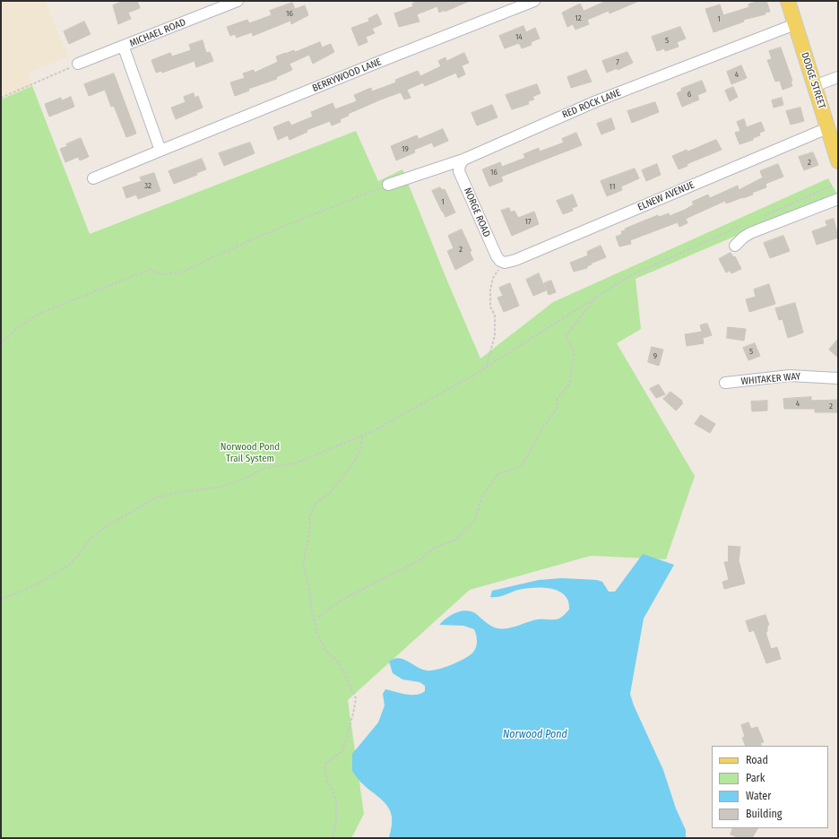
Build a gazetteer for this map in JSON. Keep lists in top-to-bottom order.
{
  "streets": {
    "main road": ["DODGE STREET"],
    "street": [
      "MICHAEL ROAD",
      "BERRYWOOD LANE",
      "RED ROCK LANE",
      "ELNEW AVENUE",
      "NORGE ROAD",
      "WHITAKER WAY"
    ]
  },
  "crossings": [
    ["DODGE STREET", "RED ROCK LANE"],
    ["DODGE STREET", "ELNEW AVENUE"],
    ["RED ROCK LANE", "NORGE ROAD"],
    ["ELNEW AVENUE", "NORGE ROAD"]
  ],
  "water": ["Norwood Pond"],
  "parks": ["Norwood Pond Trail System"],
  "house_numbers": [
    "16",
    "12",
    "1",
    "14",
    "5",
    "7",
    "4",
    "6",
    "19",
    "2",
    "16",
    "32",
    "11",
    "1",
    "17",
    "2",
    "5",
    "9",
    "4",
    "2"
  ],
  "legend": [
    "Road",
    "Park",
    "Water",
    "Building"
  ]
}
